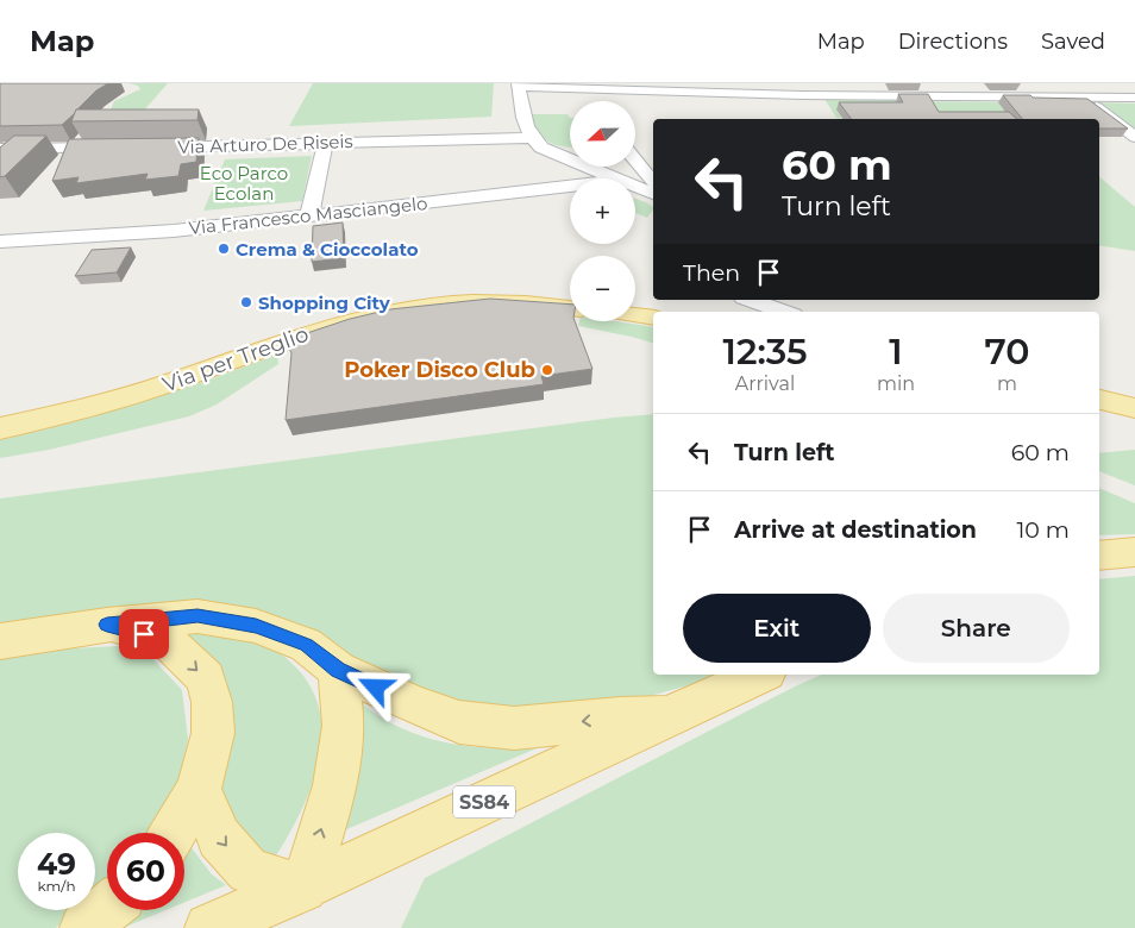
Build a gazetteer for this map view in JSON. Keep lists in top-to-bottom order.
{
  "streets": {
    "main road": ["Via per Treglio", "SS84"],
    "street": ["Via Arturo De Riseis", "Via Francesco Masciangelo"]
  },
  "parks": ["Eco Parco Ecolan"],
  "places": ["Crema & Cioccolato", "Shopping City", "Poker Disco Club"],
  "north": "left",
  "page": {
    "header": "Map",
    "nav": ["Map", "Directions", "Saved"],
    "map_buttons": ["+", "−"],
    "turn": ["60 m", "Turn left"],
    "then": "Then",
    "eta": [
      "12:35",
      "Arrival",
      "1",
      "min",
      "70",
      "m"
    ],
    "list": [
      {
        "name": "Turn left",
        "value": "60 m"
      },
      {
        "name": "Arrive at destination",
        "value": "10 m"
      }
    ],
    "buttons": ["Exit", "Share"],
    "speed": "49 km/h",
    "limit": "60"
  }
}
